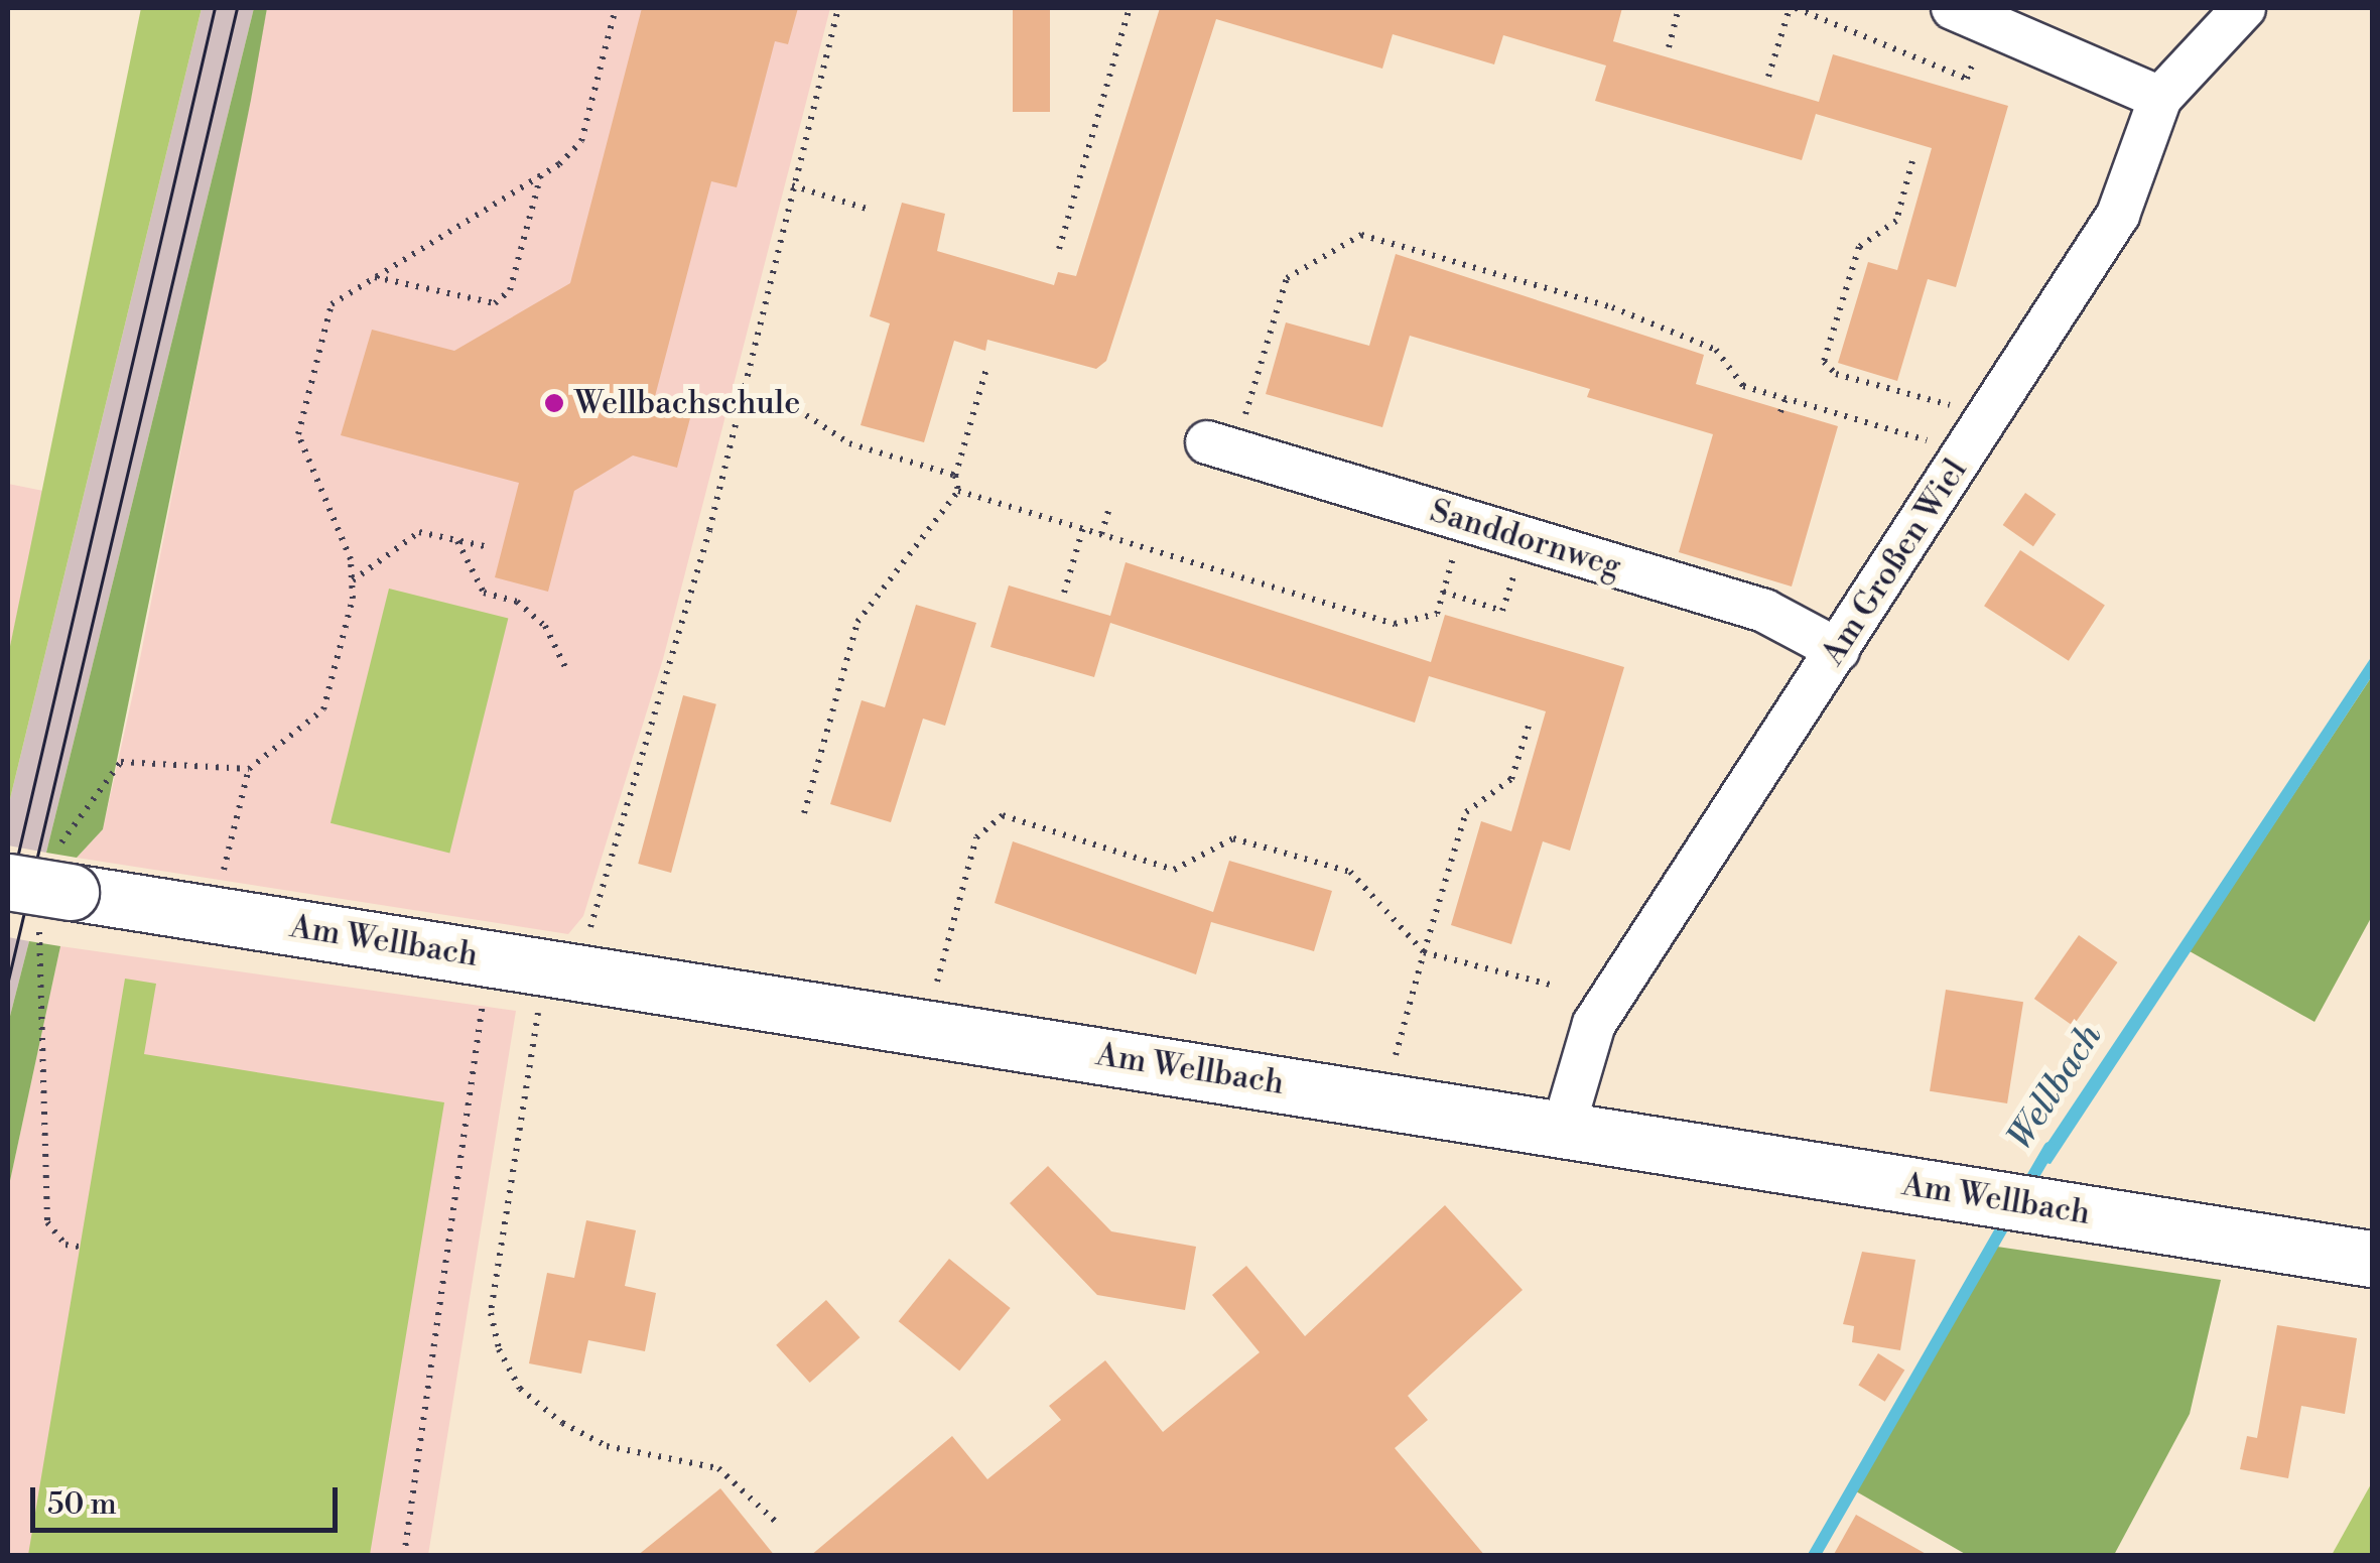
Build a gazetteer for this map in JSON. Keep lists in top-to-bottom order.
{
  "streets": {
    "main road": ["Am Wellbach"],
    "street": ["Sanddornweg", "Am Großen Wiel"]
  },
  "crossings": [
    ["Sanddornweg", "Am Großen Wiel"],
    ["Am Großen Wiel", "Am Wellbach"]
  ],
  "water": ["Wellbach"],
  "places": ["Wellbachschule"],
  "scale_bar": "50 m"
}
